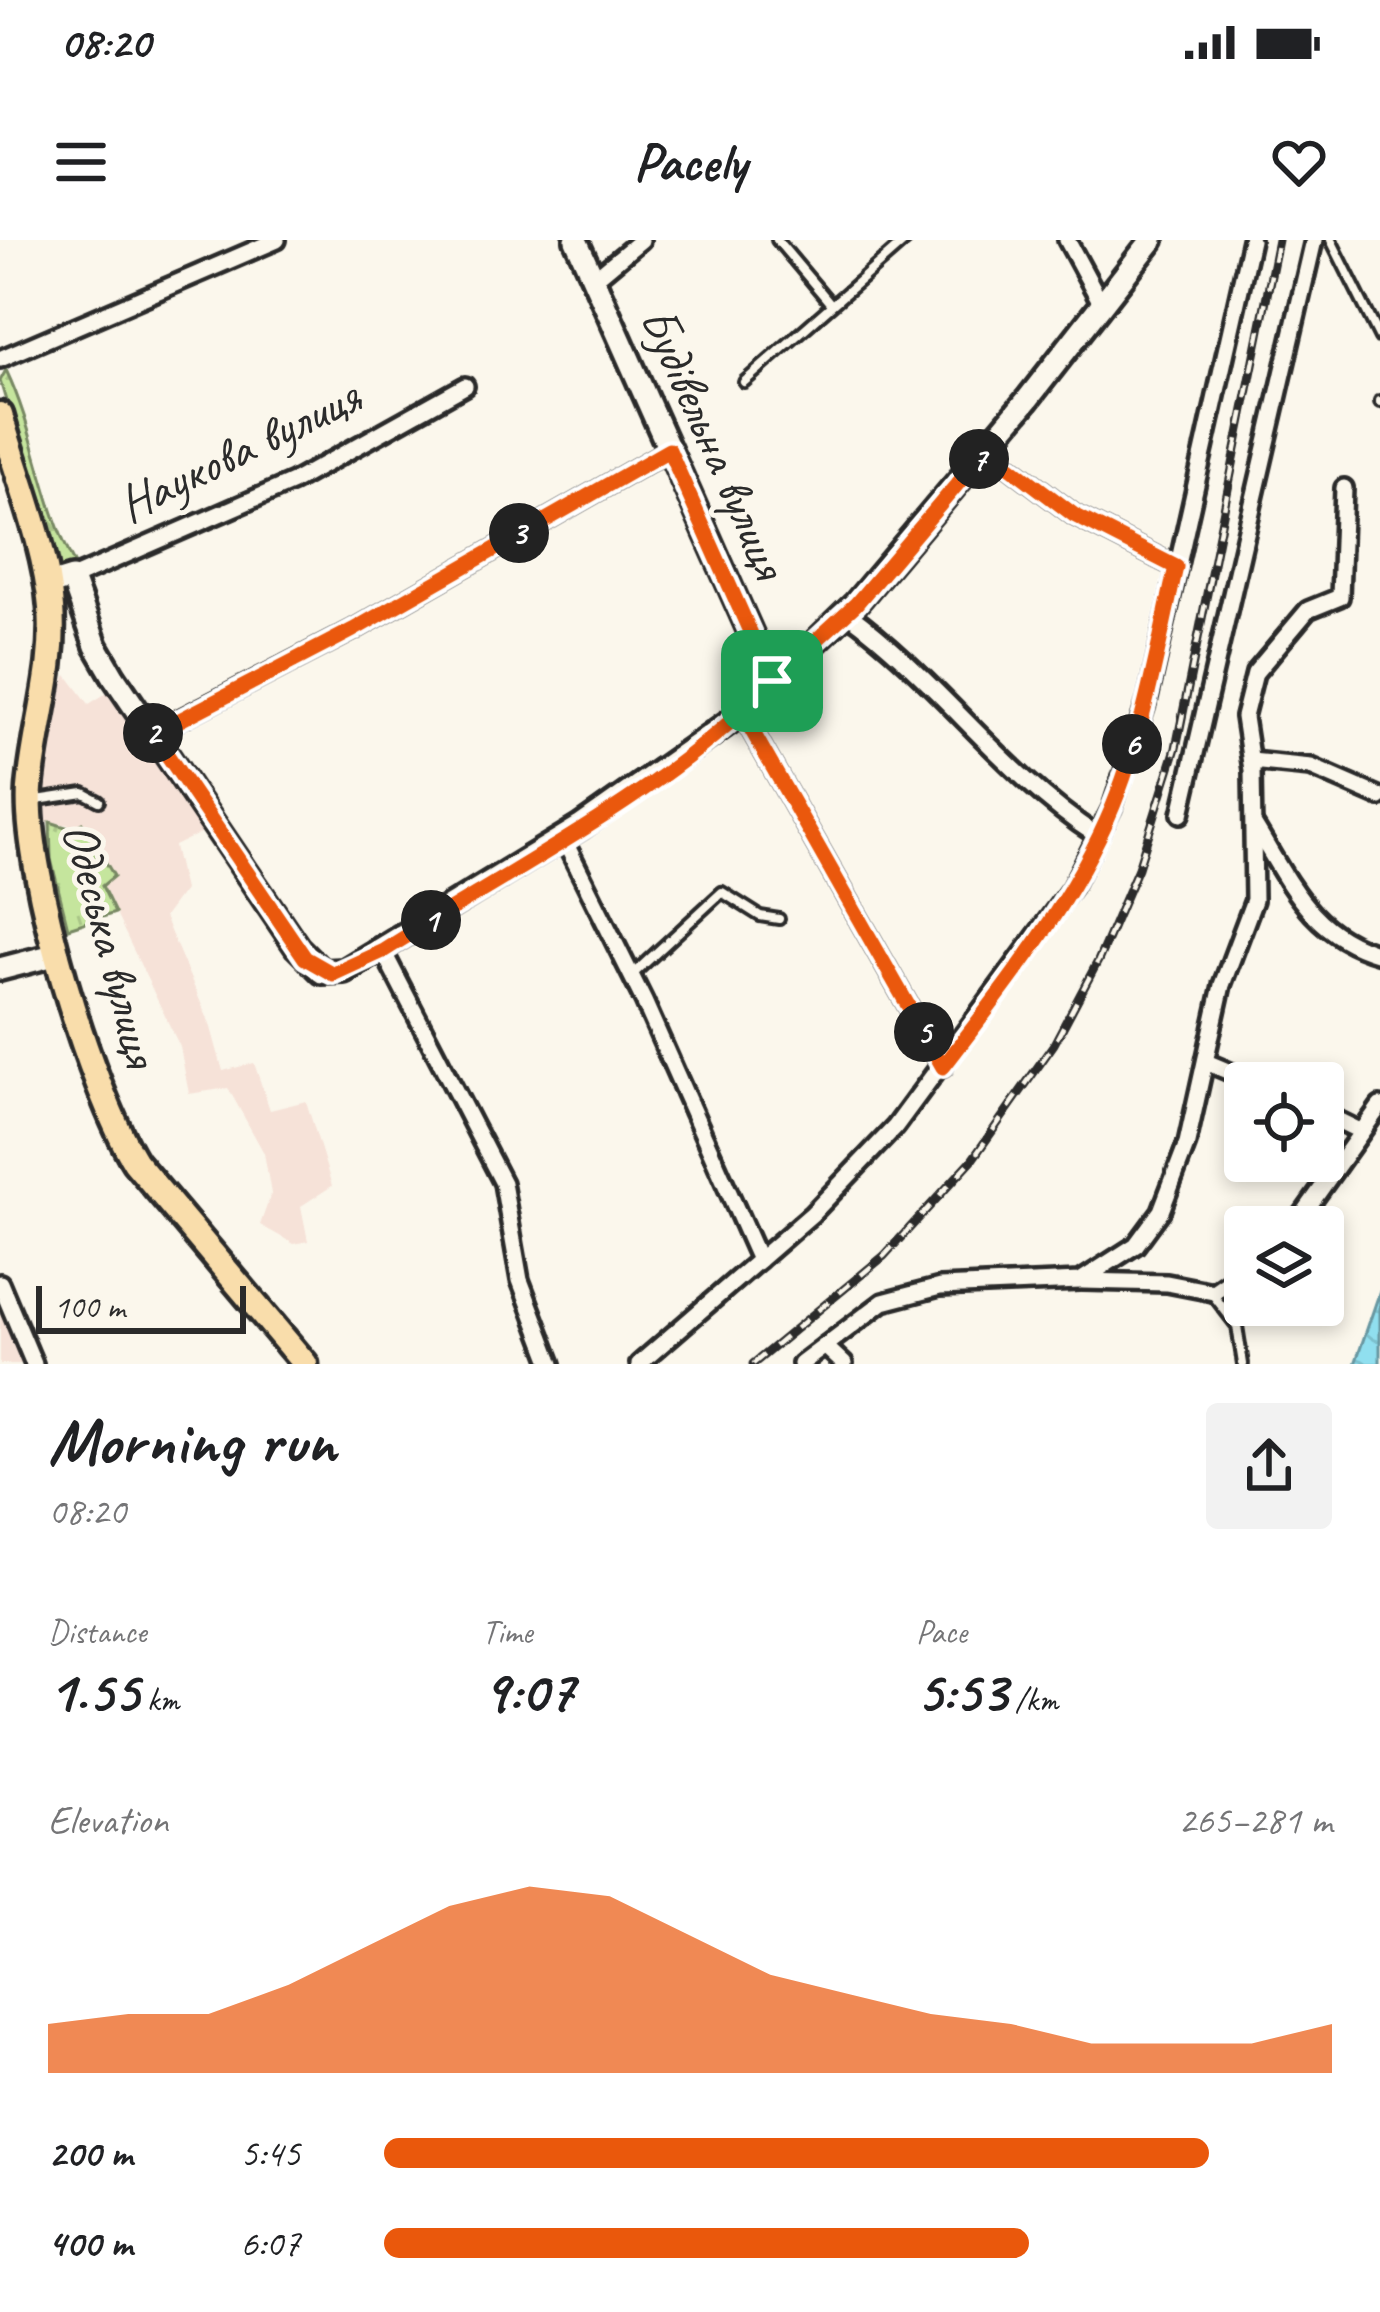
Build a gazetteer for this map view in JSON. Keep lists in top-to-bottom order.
{
  "streets": {
    "main road": ["Одеська вулиця"],
    "street": ["Будівельна вулиця", "Наукова вулиця"]
  },
  "crossings": [
    ["Наукова вулиця", "Одеська вулиця"]
  ],
  "scale_bar": "100 m",
  "page": {
    "status": "08:20",
    "header": "Pacely",
    "pins": [
      "7",
      "3",
      "2",
      "6",
      "1",
      "5"
    ],
    "scale": "100 m",
    "heading": ["Morning run", "08:20"],
    "stats": [
      ["Distance", "1.55 km"],
      ["Time", "9:07"],
      ["Pace", "5:53 /km"]
    ],
    "chart": ["Elevation", "265–281 m"],
    "list": [
      {
        "name": "200 m",
        "note": "5:45"
      },
      {
        "name": "400 m",
        "note": "6:07"
      }
    ]
  }
}
